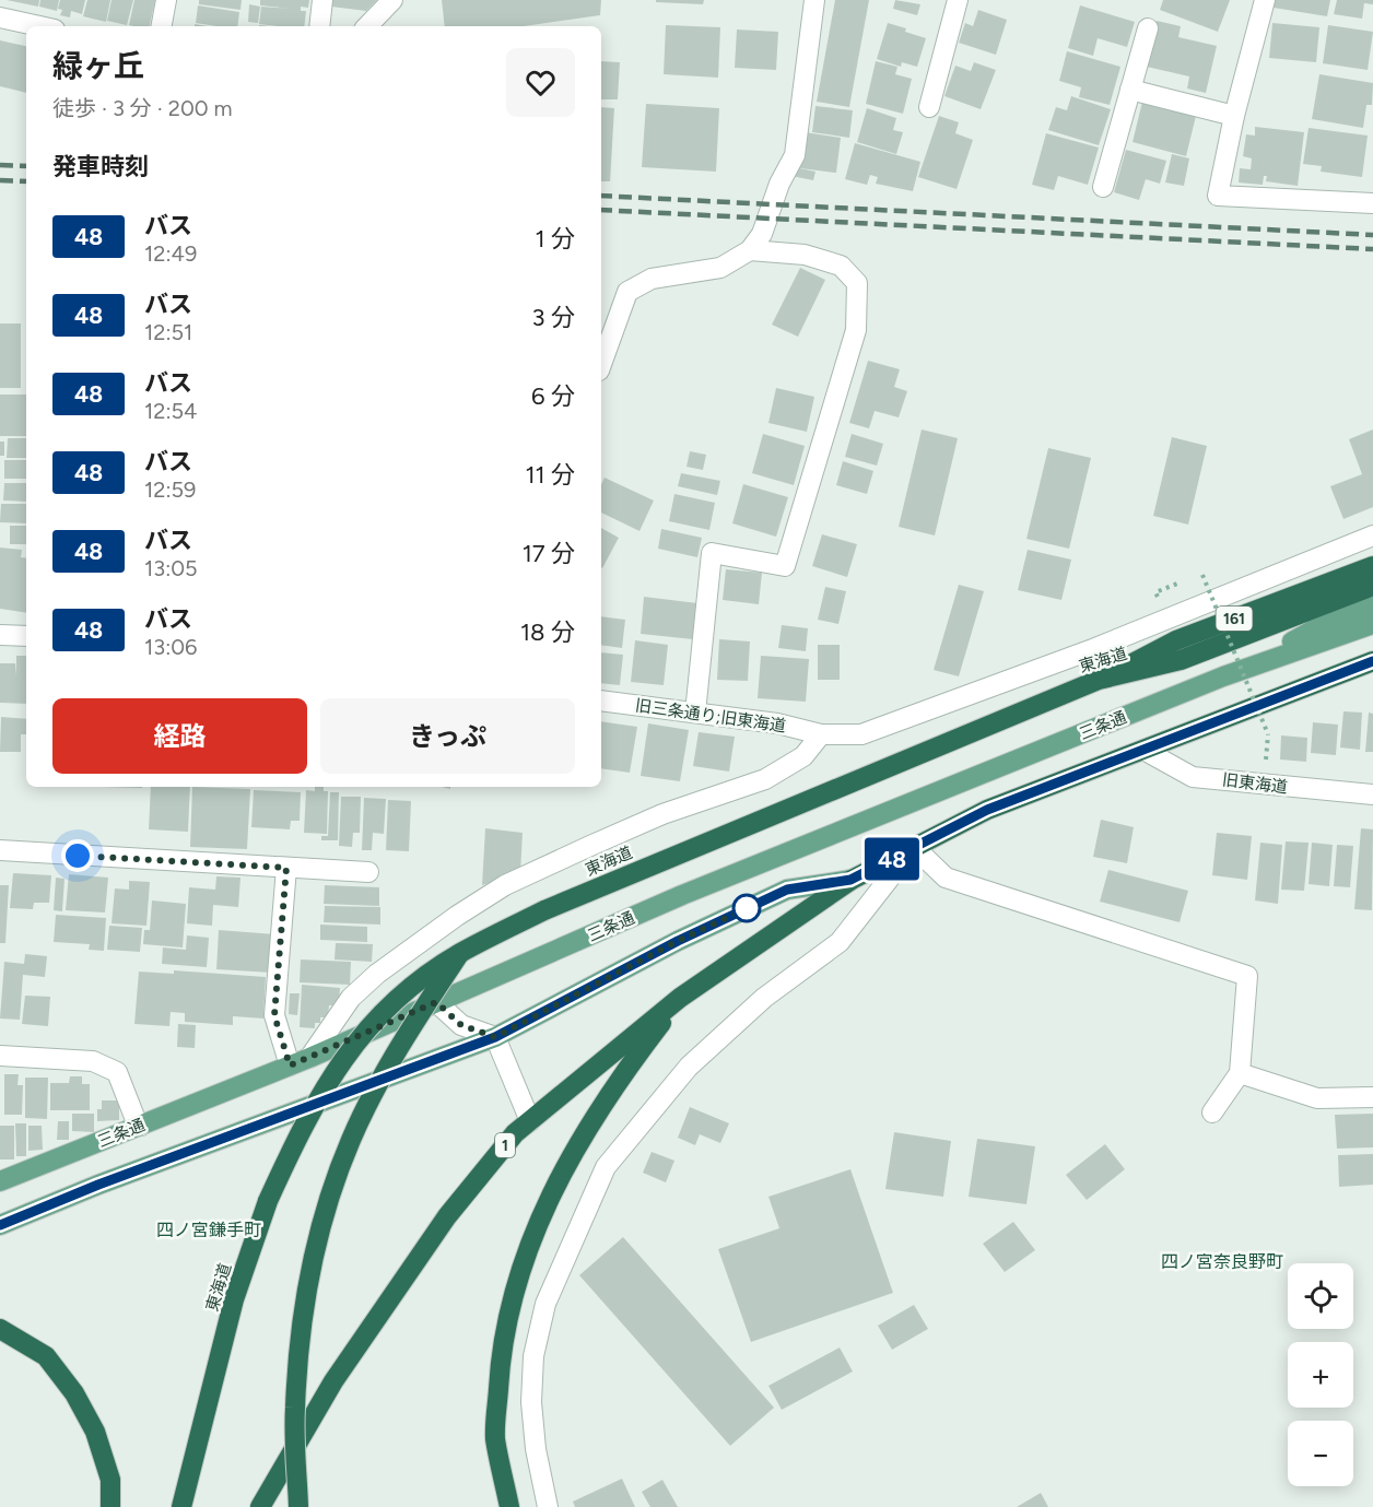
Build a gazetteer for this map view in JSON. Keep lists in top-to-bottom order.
{
  "streets": {
    "highway": ["161", "東海道", "1"],
    "main road": ["三条通"],
    "street": ["旧三条通り;旧東海道", "旧東海道"]
  },
  "crossings": [
    ["161", "東海道"],
    ["旧東海道", "1"]
  ],
  "districts": ["四ノ宮鎌手町", "四ノ宮奈良野町"],
  "lines": ["bus line 48"],
  "page": {
    "on_map": "48",
    "heading": [
      ["緑ヶ丘", "徒歩 · 3 分 · 200 m"],
      "発車時刻"
    ],
    "list": [
      {
        "mark": "48",
        "name": "バス",
        "note": "12:49",
        "value": "1 分"
      },
      {
        "mark": "48",
        "name": "バス",
        "note": "12:51",
        "value": "3 分"
      },
      {
        "mark": "48",
        "name": "バス",
        "note": "12:54",
        "value": "6 分"
      },
      {
        "mark": "48",
        "name": "バス",
        "note": "12:59",
        "value": "11 分"
      },
      {
        "mark": "48",
        "name": "バス",
        "note": "13:05",
        "value": "17 分"
      },
      {
        "mark": "48",
        "name": "バス",
        "note": "13:06",
        "value": "18 分"
      }
    ],
    "buttons": ["経路", "きっぷ"],
    "map_buttons": ["+", "−"]
  }
}
